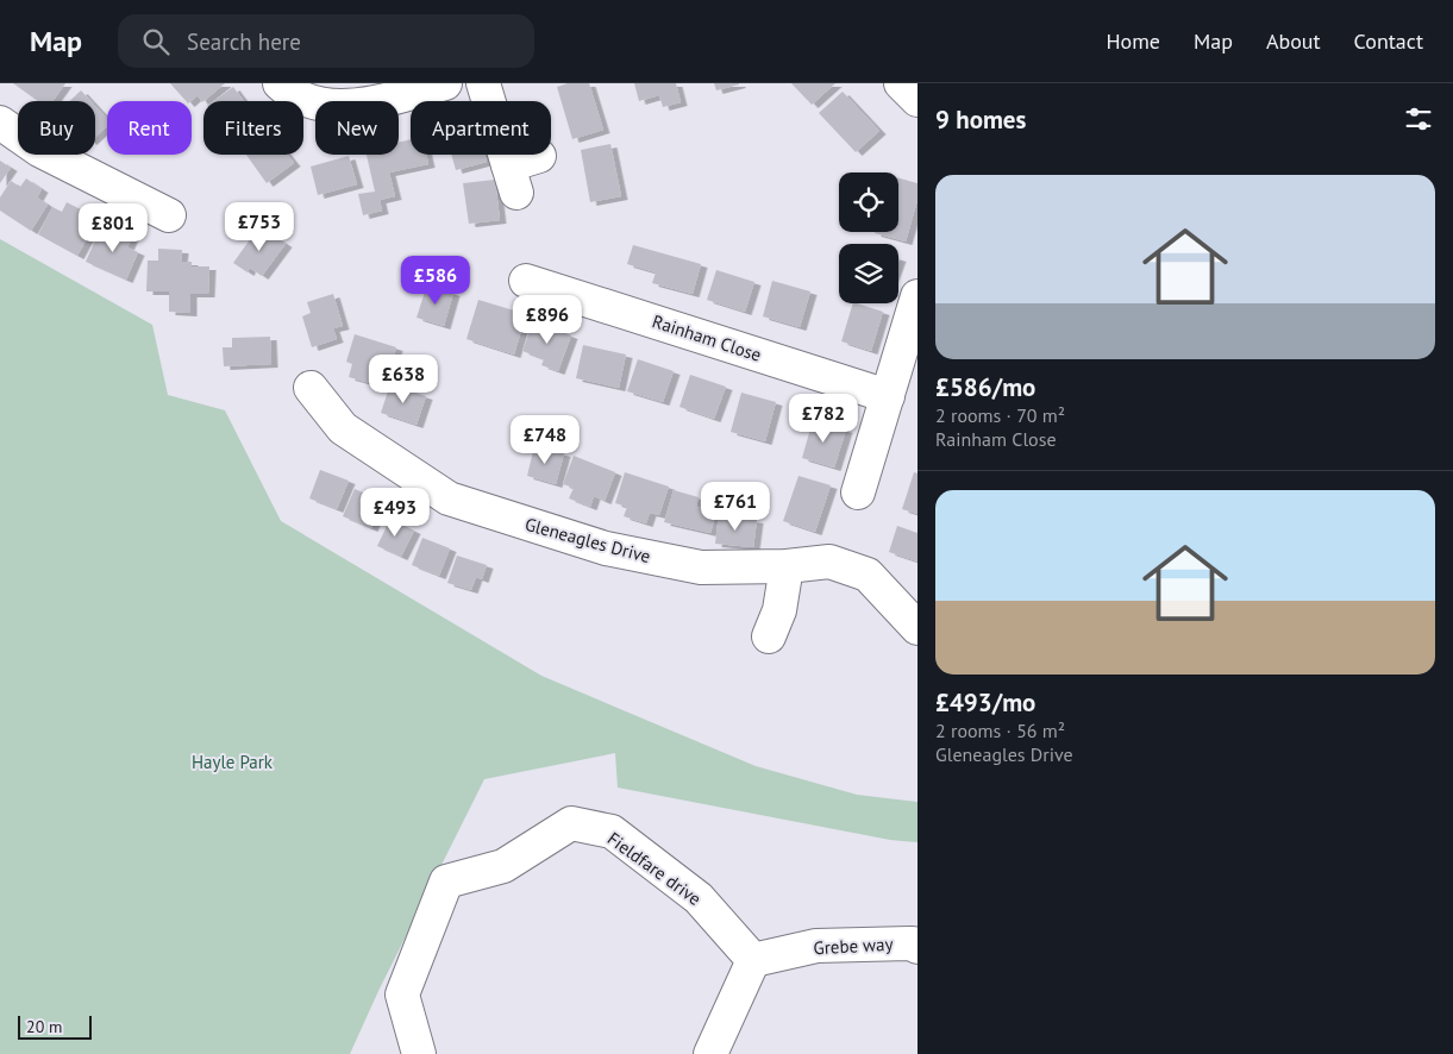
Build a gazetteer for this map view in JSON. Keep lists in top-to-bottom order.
{
  "streets": {
    "street": [
      "Rainham Close",
      "Gleneagles Drive",
      "Fieldfare drive",
      "Grebe way"
    ]
  },
  "crossings": [
    ["Fieldfare drive", "Grebe way"]
  ],
  "parks": ["Hayle Park"],
  "scale_bar": "20 m",
  "page": {
    "header": "Map",
    "search": "Search here",
    "nav": [
      "Home",
      "Map",
      "About",
      "Contact"
    ],
    "heading": "9 homes",
    "chip": [
      "Buy",
      "Rent",
      "Filters",
      "New",
      "Apartment"
    ],
    "list": [
      {
        "name": "£586/mo",
        "note": "2 rooms · 70 m² · Rainham Close"
      },
      {
        "name": "£493/mo",
        "note": "2 rooms · 56 m² · Gleneagles Drive"
      }
    ],
    "price": [
      "£753",
      "£801",
      "£586",
      "£896",
      "£638",
      "£782",
      "£748",
      "£761",
      "£493"
    ],
    "scale": "20 m"
  }
}
